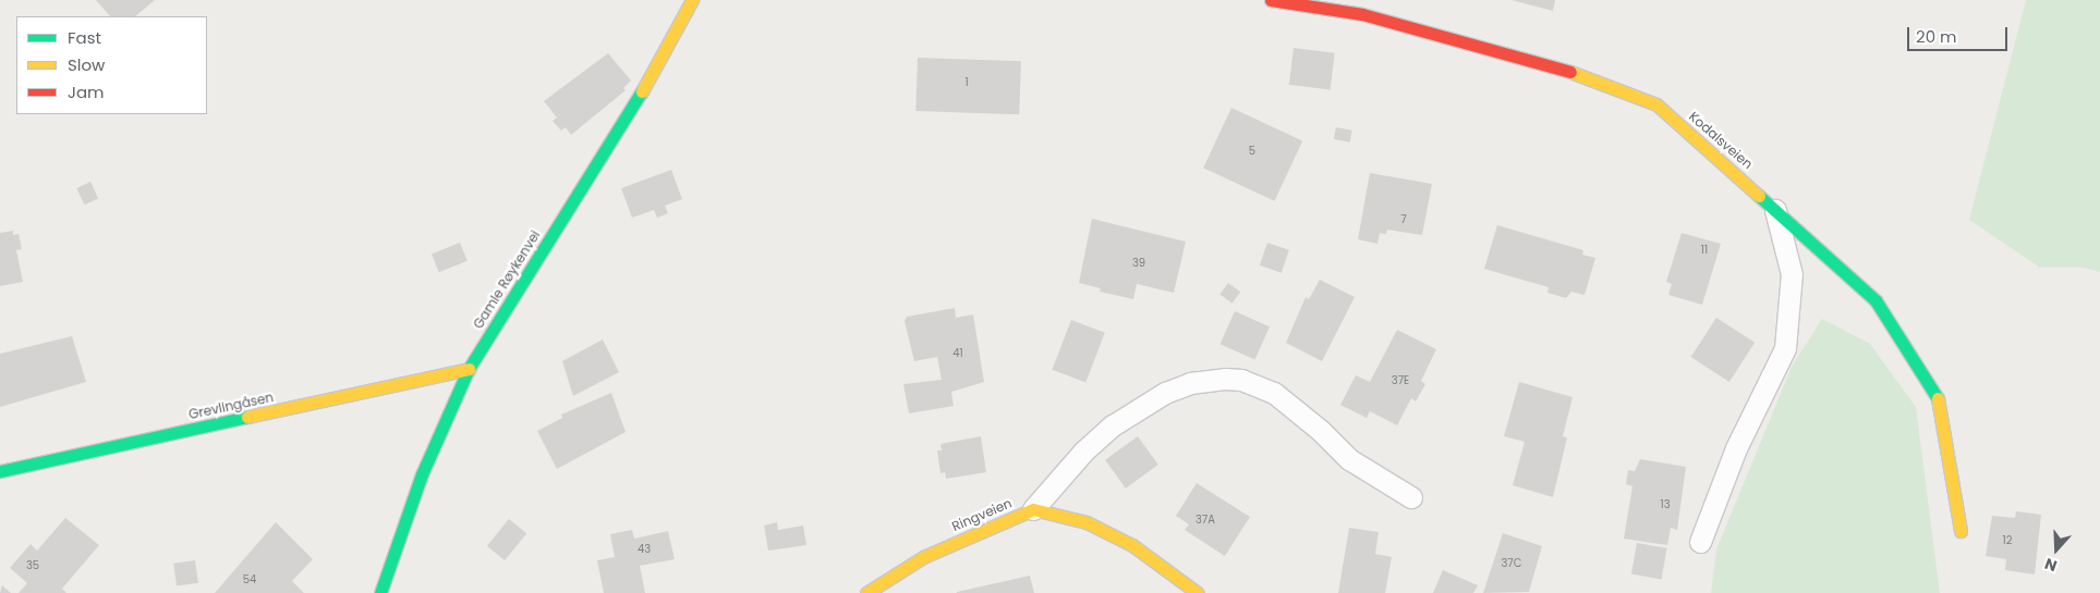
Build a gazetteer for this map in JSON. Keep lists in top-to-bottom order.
{
  "streets": {
    "street": [
      "Kodalsveien",
      "Gamle Røykenvei",
      "Grevlingåsen",
      "Ringveien"
    ]
  },
  "crossings": [
    ["Gamle Røykenvei", "Grevlingåsen"]
  ],
  "house_numbers": [
    "1",
    "5",
    "7",
    "11",
    "39",
    "41",
    "37E",
    "13",
    "37A",
    "12",
    "43",
    "37C",
    "35",
    "54"
  ],
  "legend": ["Fast", "Slow", "Jam"],
  "scale_bar": "20 m",
  "north": "bottom"
}
